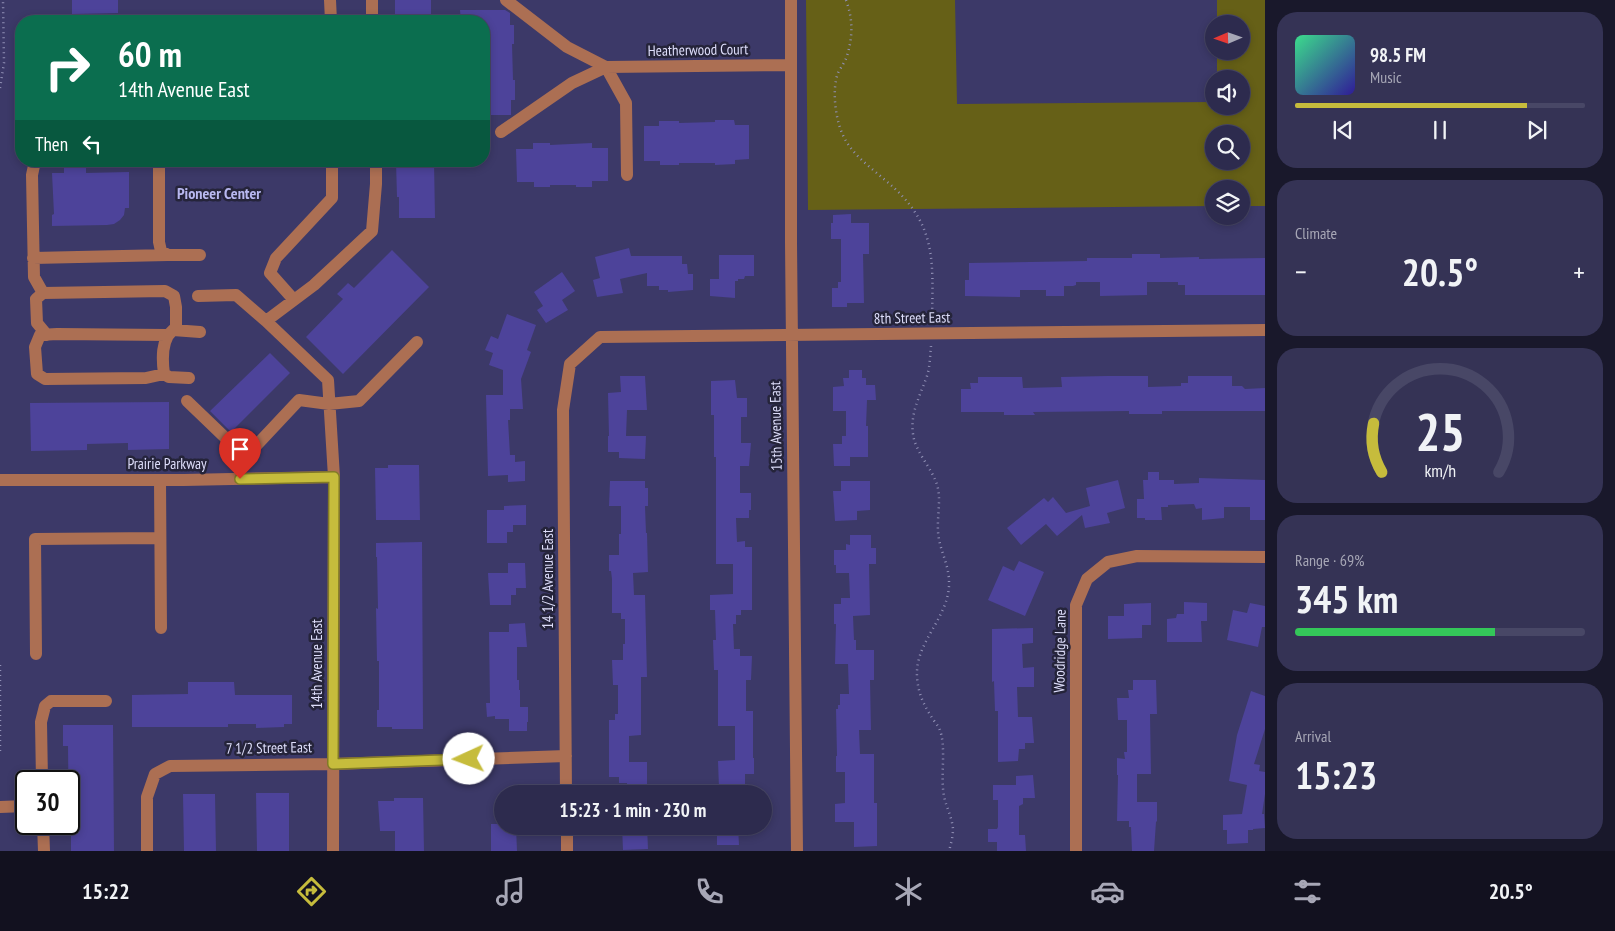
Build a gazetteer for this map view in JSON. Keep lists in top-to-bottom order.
{
  "streets": {
    "street": [
      "Heatherwood Court",
      "8th Street East",
      "15th Avenue East",
      "Prairie Parkway",
      "14 1/2 Avenue East",
      "Woodridge Lane",
      "14th Avenue East",
      "7 1/2 Street East"
    ]
  },
  "crossings": [
    ["Heatherwood Court", "15th Avenue East"],
    ["8th Street East", "15th Avenue East"],
    ["8th Street East", "14 1/2 Avenue East"],
    ["Prairie Parkway", "14th Avenue East"],
    ["14 1/2 Avenue East", "7 1/2 Street East"],
    ["14th Avenue East", "7 1/2 Street East"]
  ],
  "districts": ["Pioneer Center"],
  "north": "left",
  "page": {
    "turn": ["60 m", "14th Avenue East"],
    "song": ["98.5 FM", "Music"],
    "then": "Then",
    "tile": [
      "Climate",
      ["Range · 69%", "345 km"],
      ["Arrival", "15:23"]
    ],
    "heat": ["−", "20.5°", "+"],
    "limit": "30",
    "trip": "15:23 · 1 min · 230 m",
    "tabs": ["15:22", "20.5°"],
    "gauge": ["25", "km/h"]
  }
}
